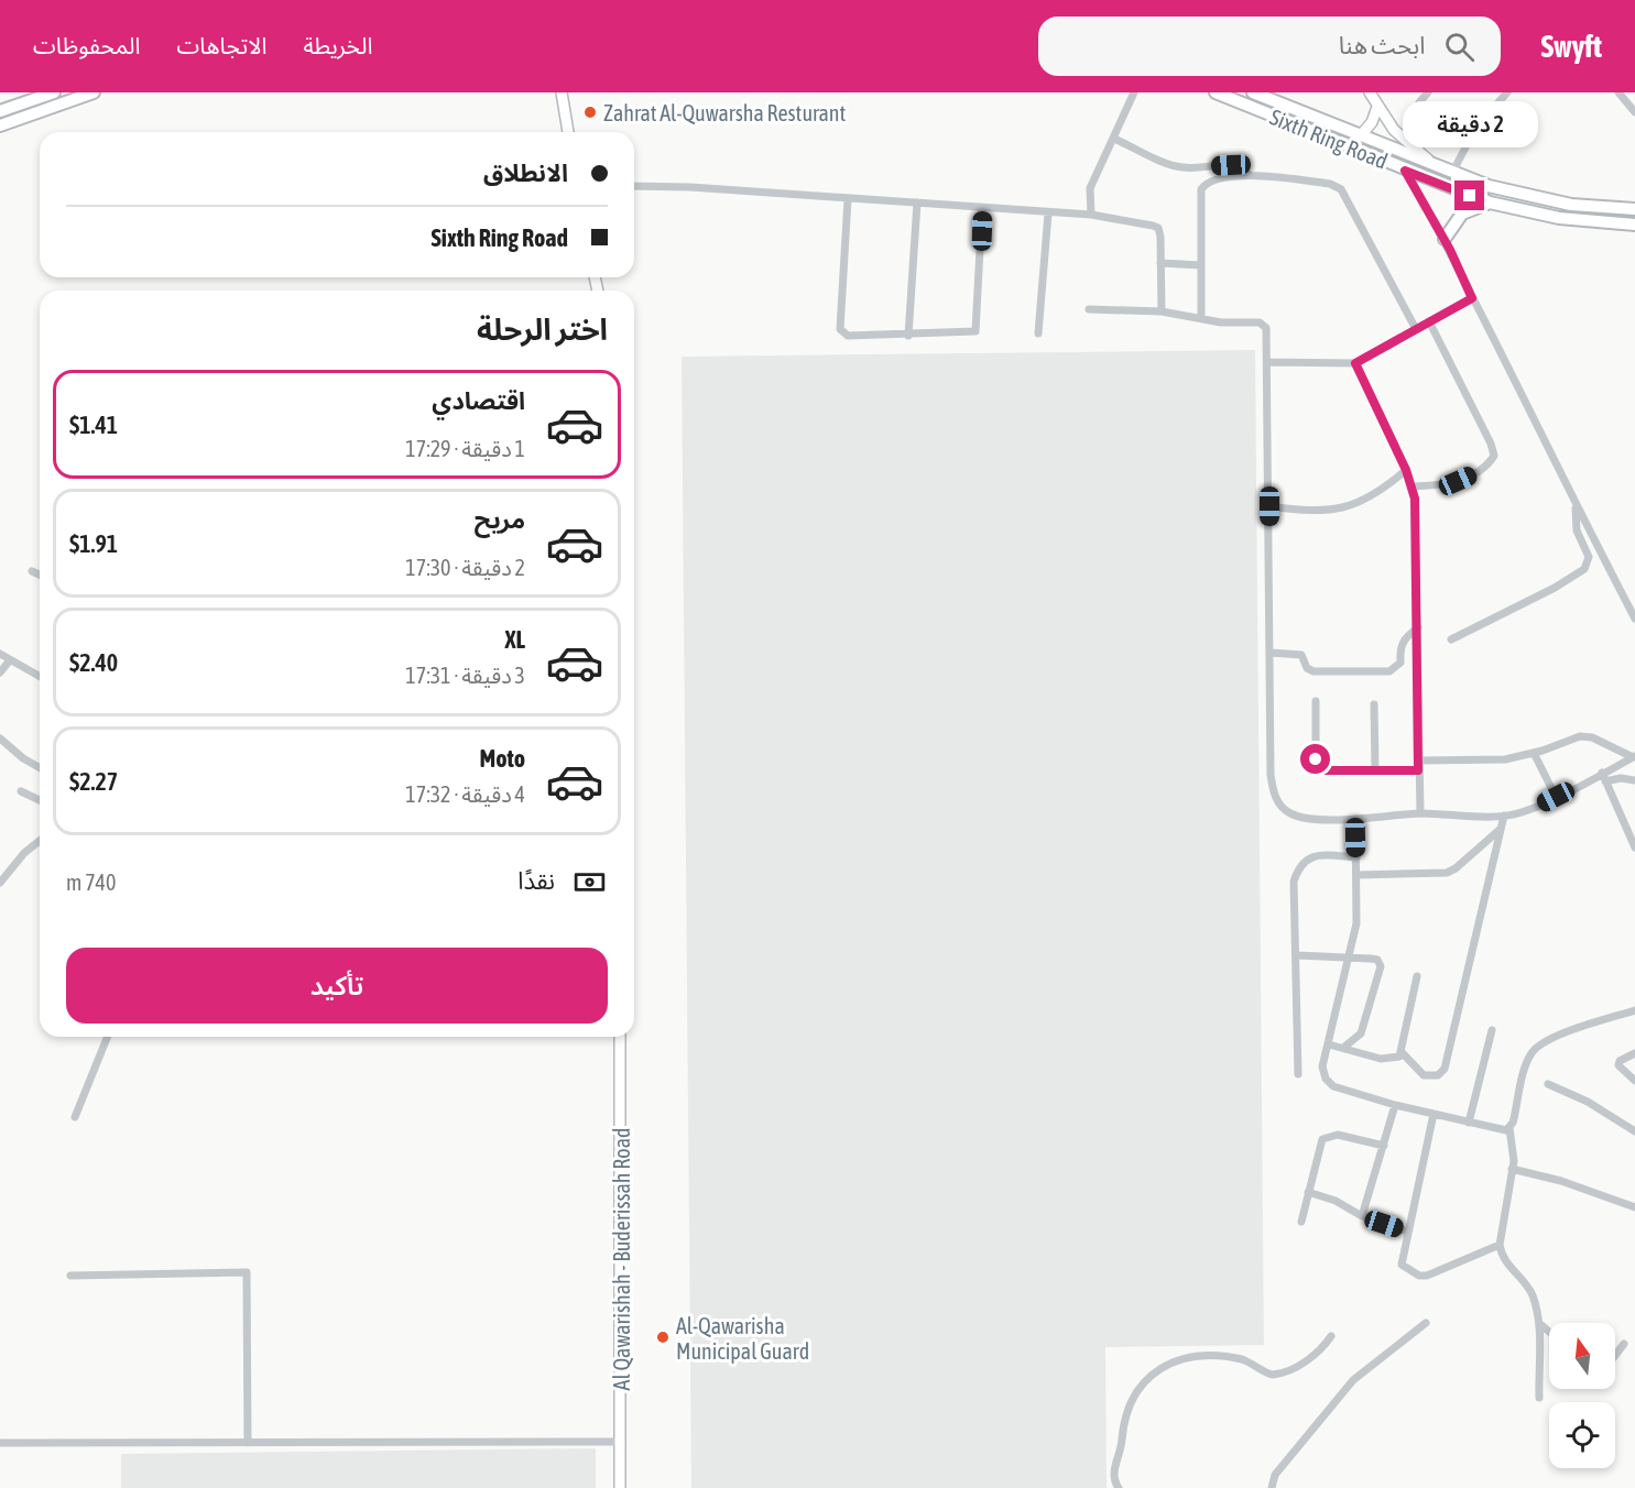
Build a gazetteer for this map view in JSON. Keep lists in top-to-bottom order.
{
  "streets": {
    "highway": ["Sixth Ring Road"],
    "main road": ["Al Qawarishah - Buderissah Road"]
  },
  "places": ["Zahrat Al-Quwarsha Resturant", "Al-Qawarisha Municipal Guard"],
  "north": "top",
  "page": {
    "header": "Swyft",
    "search": "ابحث هنا",
    "nav": ["الخريطة", "الاتجاهات", "المحفوظات"],
    "bubble": "2 دقيقة",
    "banner": ["الانطلاق", "Sixth Ring Road"],
    "heading": "اختر الرحلة",
    "list": [
      {
        "name": "اقتصادي",
        "note": "1 دقيقة · 17:29",
        "value": "$1.41"
      },
      {
        "name": "مريح",
        "note": "2 دقيقة · 17:30",
        "value": "$1.91"
      },
      {
        "name": "XL",
        "note": "3 دقيقة · 17:31",
        "value": "$2.40"
      },
      {
        "name": "Moto",
        "note": "4 دقيقة · 17:32",
        "value": "$2.27"
      }
    ],
    "pay": ["نقدًا", "740 m"],
    "buttons": "تأكيد"
  }
}
